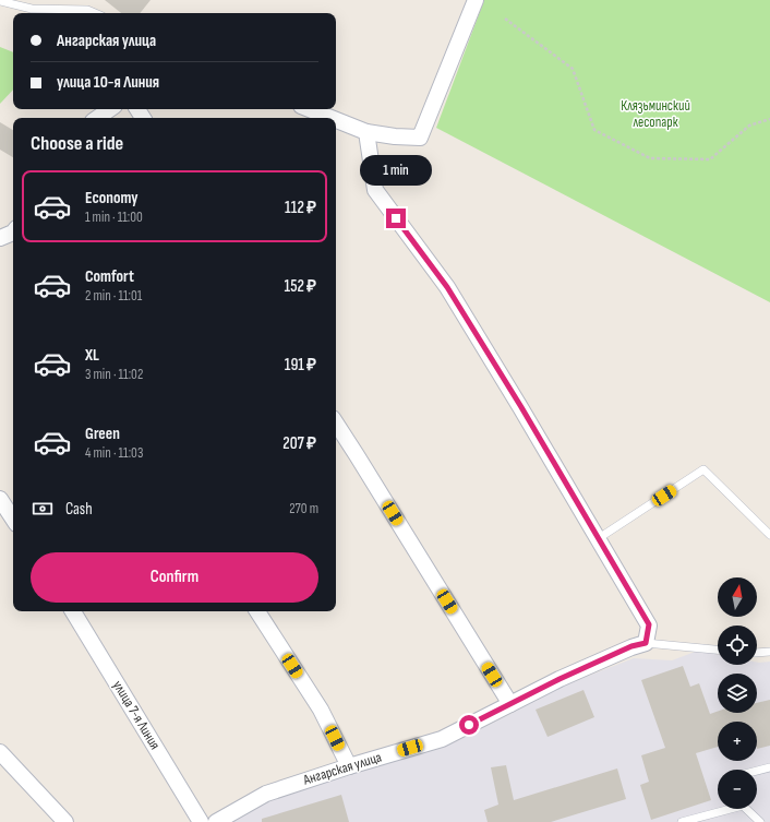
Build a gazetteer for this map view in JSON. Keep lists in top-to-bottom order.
{
  "streets": {
    "street": ["улица 7-я Линия", "Ангарская улица"]
  },
  "parks": ["Клязьминский лесопарк"],
  "north": "top",
  "page": {
    "banner": ["Ангарская улица", "улица 10-я Линия"],
    "heading": "Choose a ride",
    "bubble": "1 min",
    "list": [
      {
        "name": "Economy",
        "note": "1 min · 11:00",
        "value": "112 ₽"
      },
      {
        "name": "Comfort",
        "note": "2 min · 11:01",
        "value": "152 ₽"
      },
      {
        "name": "XL",
        "note": "3 min · 11:02",
        "value": "191 ₽"
      },
      {
        "name": "Green",
        "note": "4 min · 11:03",
        "value": "207 ₽"
      }
    ],
    "pay": ["Cash", "270 m"],
    "buttons": "Confirm",
    "map_buttons": ["+", "−"]
  }
}
